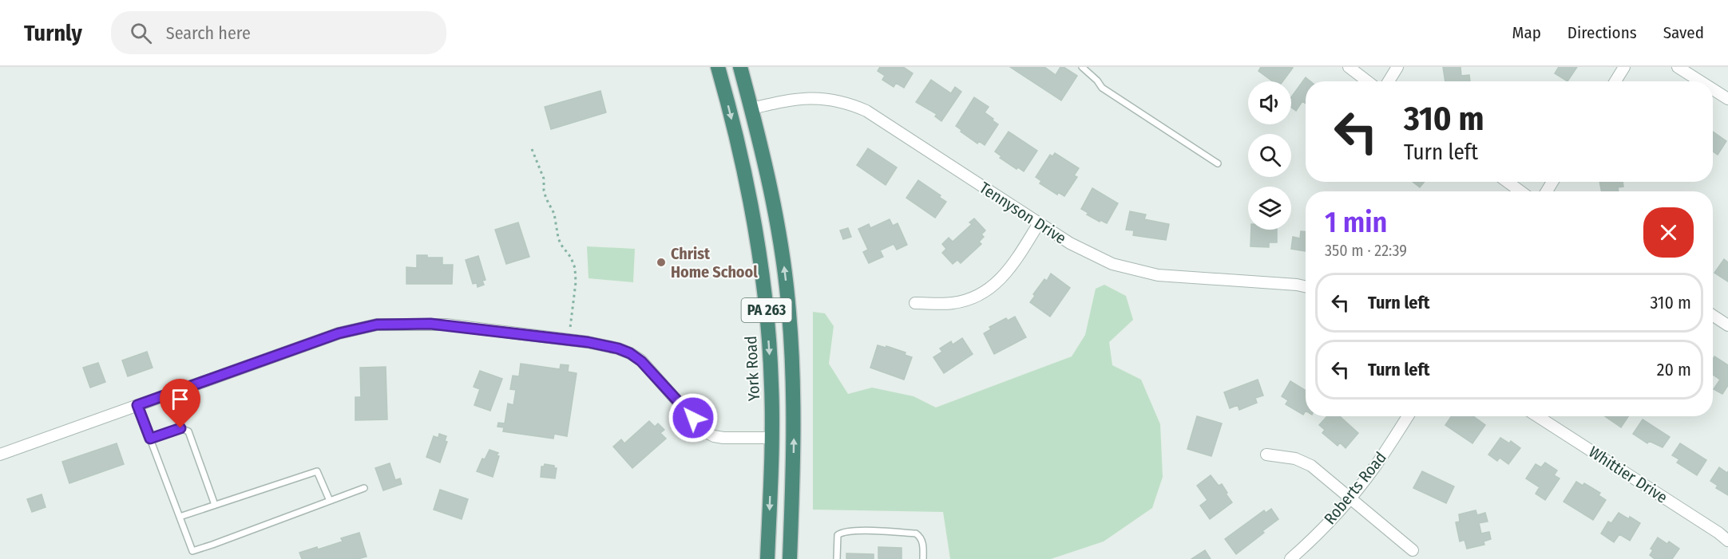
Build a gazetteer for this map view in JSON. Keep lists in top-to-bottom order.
{
  "streets": {
    "highway": ["PA 263", "York Road"],
    "street": ["Tennyson Drive", "Whittier Drive", "Roberts Road"]
  },
  "crossings": [
    ["Tennyson Drive", "PA 263"]
  ],
  "places": ["Christ Home School"],
  "page": {
    "header": "Turnly",
    "search": "Search here",
    "nav": ["Map", "Directions", "Saved"],
    "turn": ["310 m", "Turn left"],
    "heading": ["1 min", "350 m · 22:39"],
    "list": [
      {
        "name": "Turn left",
        "value": "310 m"
      },
      {
        "name": "Turn left",
        "value": "20 m"
      }
    ]
  }
}
